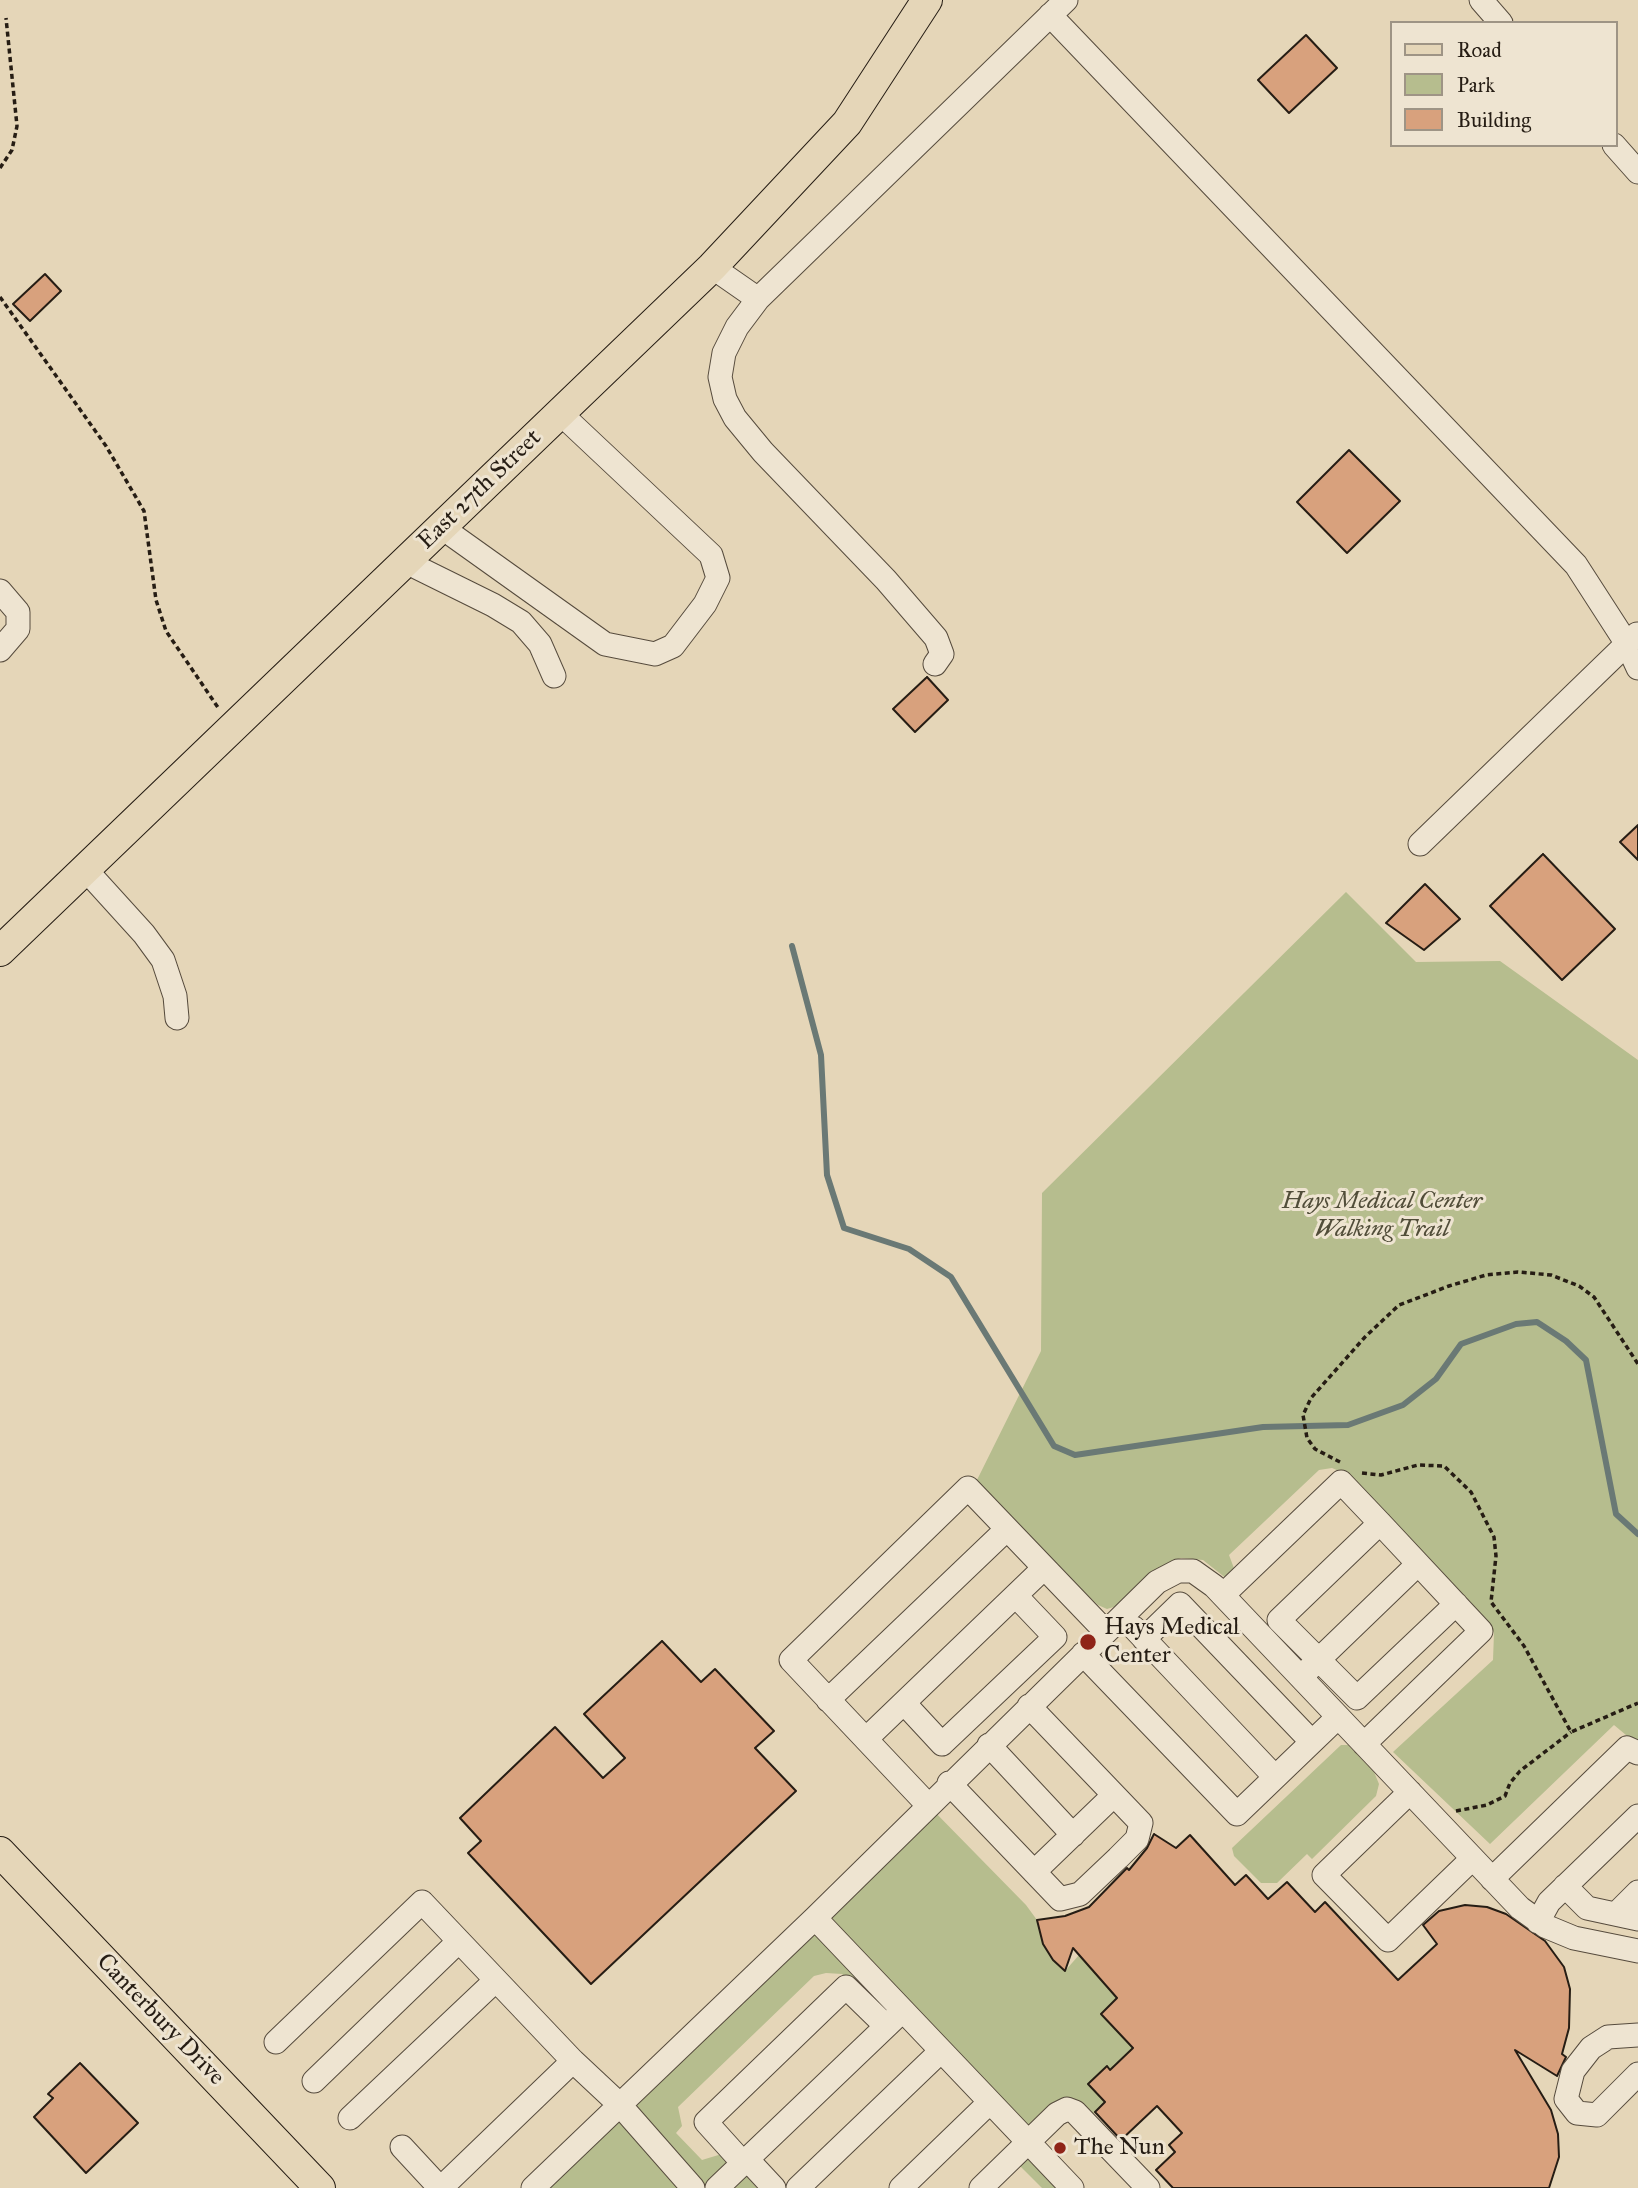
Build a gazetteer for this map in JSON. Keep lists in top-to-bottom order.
{
  "streets": {
    "main road": ["East 27th Street", "Canterbury Drive"]
  },
  "parks": ["Hays Medical Center Walking Trail"],
  "places": ["Hays Medical Center", "The Nun"],
  "legend": ["Road", "Park", "Building"]
}
